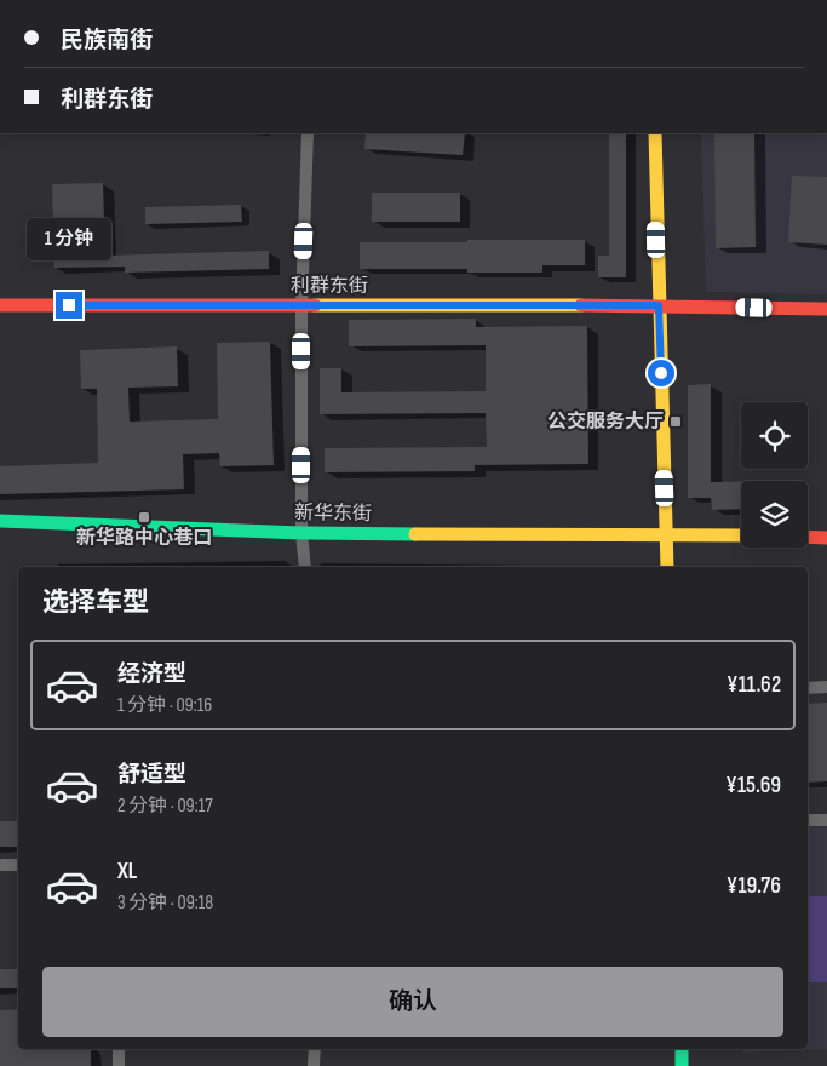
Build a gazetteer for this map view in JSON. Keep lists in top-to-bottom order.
{
  "streets": {
    "street": ["利群东街", "新华东街"]
  },
  "places": {
    "transit": ["公交服务大厅", "新华路中心巷口"]
  },
  "page": {
    "banner": ["民族南街", "利群东街"],
    "bubble": "1 分钟",
    "heading": "选择车型",
    "list": [
      {
        "name": "经济型",
        "note": "1 分钟 · 09:16",
        "value": "¥11.62"
      },
      {
        "name": "舒适型",
        "note": "2 分钟 · 09:17",
        "value": "¥15.69"
      },
      {
        "name": "XL",
        "note": "3 分钟 · 09:18",
        "value": "¥19.76"
      }
    ],
    "buttons": "确认"
  }
}
